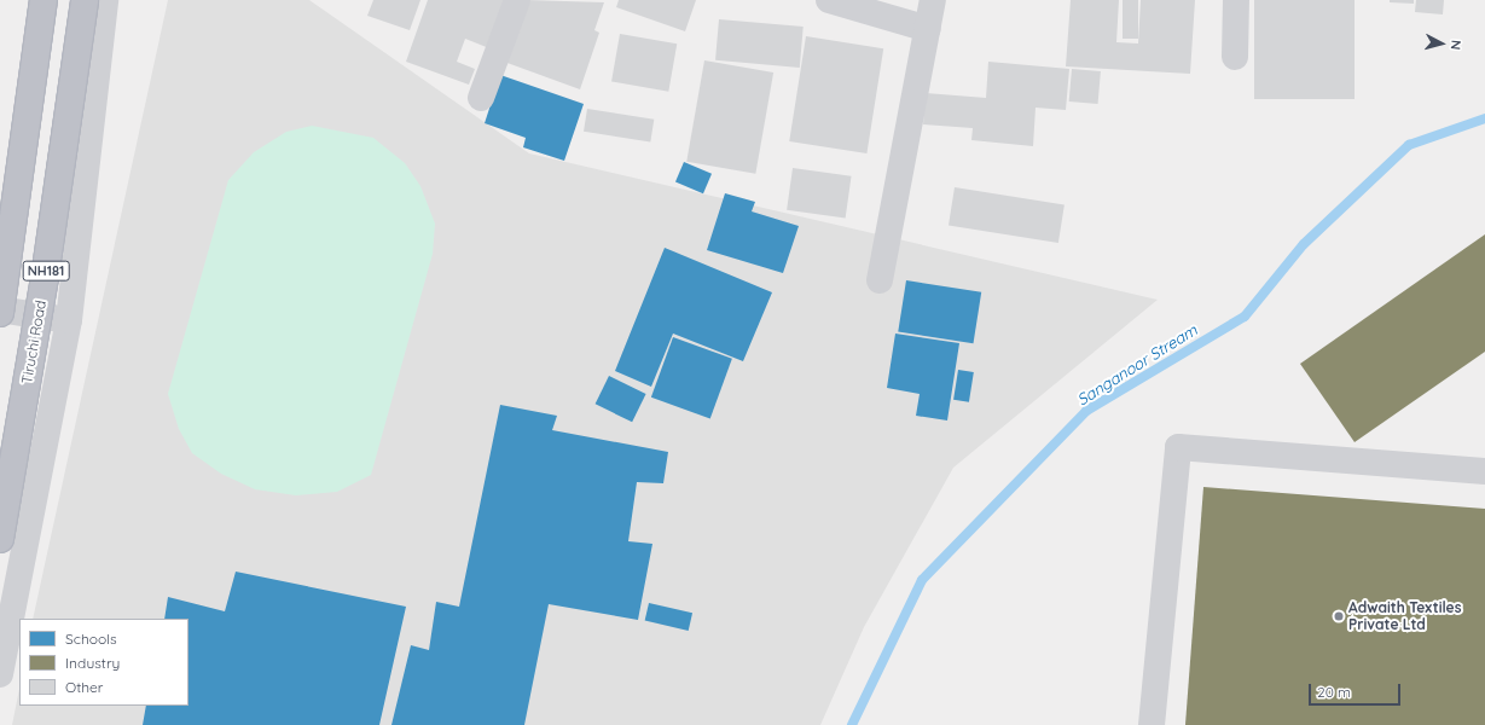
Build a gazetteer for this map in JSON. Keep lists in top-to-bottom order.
{
  "streets": {
    "highway": ["NH181", "Tiruchi Road"]
  },
  "water": ["Sanganoor Stream"],
  "places": ["Adwaith Textiles Private Ltd"],
  "legend": ["Schools", "Industry", "Other"],
  "scale_bar": "20 m",
  "north": "right"
}
